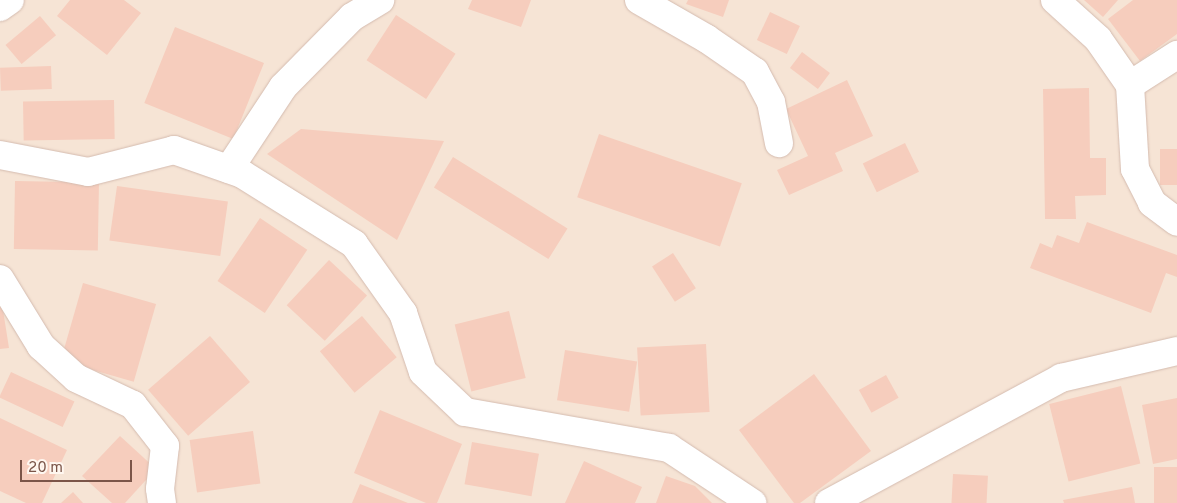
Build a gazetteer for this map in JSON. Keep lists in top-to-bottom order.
{
  "scale_bar": "20 m"
}
